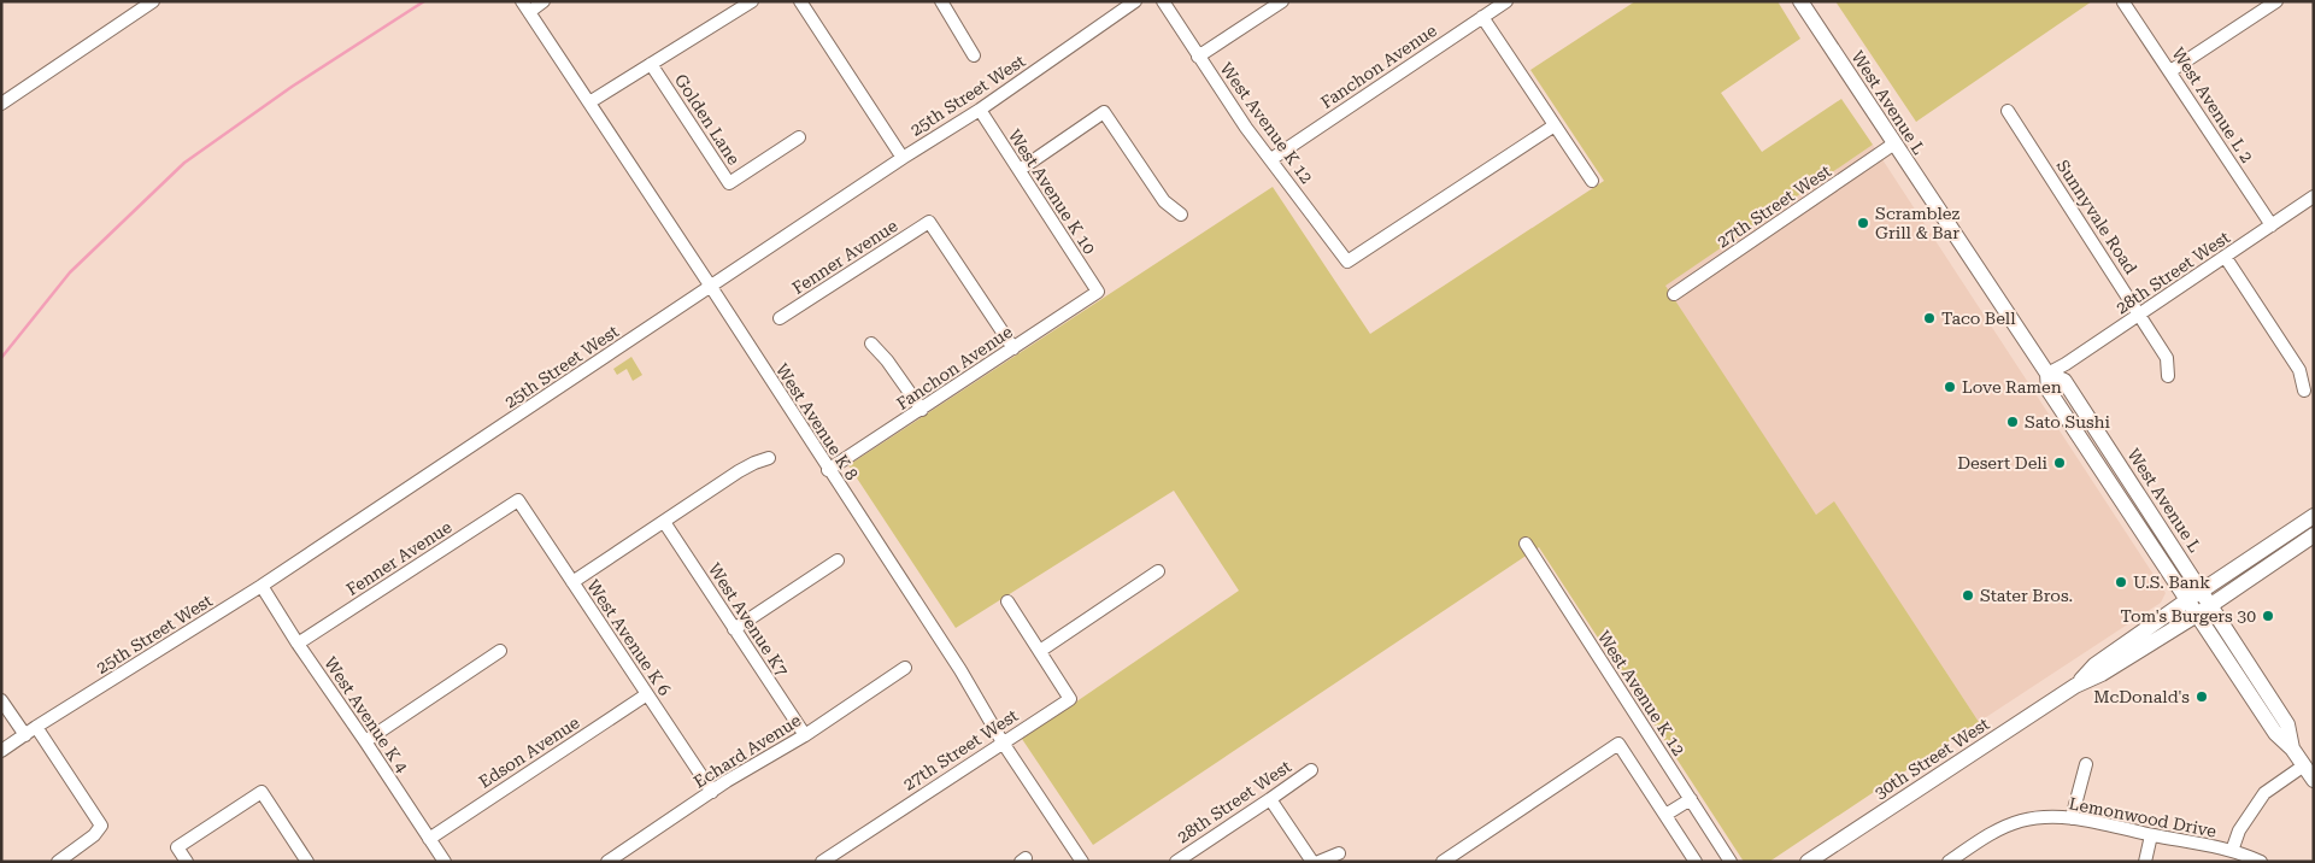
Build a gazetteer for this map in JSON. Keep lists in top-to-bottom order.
{
  "streets": {
    "main road": ["West Avenue L", "30th Street West"],
    "street": [
      "Fanchon Avenue",
      "25th Street West",
      "West Avenue L 2",
      "Golden Lane",
      "West Avenue K 12",
      "West Avenue K 10",
      "27th Street West",
      "Sunnyvale Road",
      "Fenner Avenue",
      "28th Street West",
      "West Avenue K 8",
      "West Avenue K7",
      "West Avenue K 6",
      "West Avenue K 4",
      "Echard Avenue",
      "Edson Avenue",
      "Lemonwood Drive"
    ]
  },
  "crossings": [
    ["Fanchon Avenue", "West Avenue K 12"],
    ["Fanchon Avenue", "West Avenue K 10"],
    ["Fanchon Avenue", "Fenner Avenue"],
    ["Fanchon Avenue", "West Avenue K 8"],
    ["25th Street West", "West Avenue K 10"],
    ["25th Street West", "West Avenue K 8"],
    ["25th Street West", "West Avenue K 4"],
    ["West Avenue L", "27th Street West"],
    ["West Avenue L", "28th Street West"],
    ["West Avenue L", "30th Street West"],
    ["West Avenue L 2", "28th Street West"],
    ["27th Street West", "West Avenue K 8"],
    ["Sunnyvale Road", "28th Street West"],
    ["Fenner Avenue", "West Avenue K 6"],
    ["Fenner Avenue", "West Avenue K 4"],
    ["West Avenue K7", "Echard Avenue"],
    ["West Avenue K 6", "Echard Avenue"],
    ["West Avenue K 6", "Edson Avenue"],
    ["West Avenue K 4", "Edson Avenue"]
  ],
  "places": [
    "Scramblez Grill & Bar",
    "Taco Bell",
    "Love Ramen",
    "Sato Sushi",
    "Desert Deli",
    "U.S. Bank",
    "Stater Bros.",
    "Tom's Burgers 30",
    "McDonald's"
  ]
}
